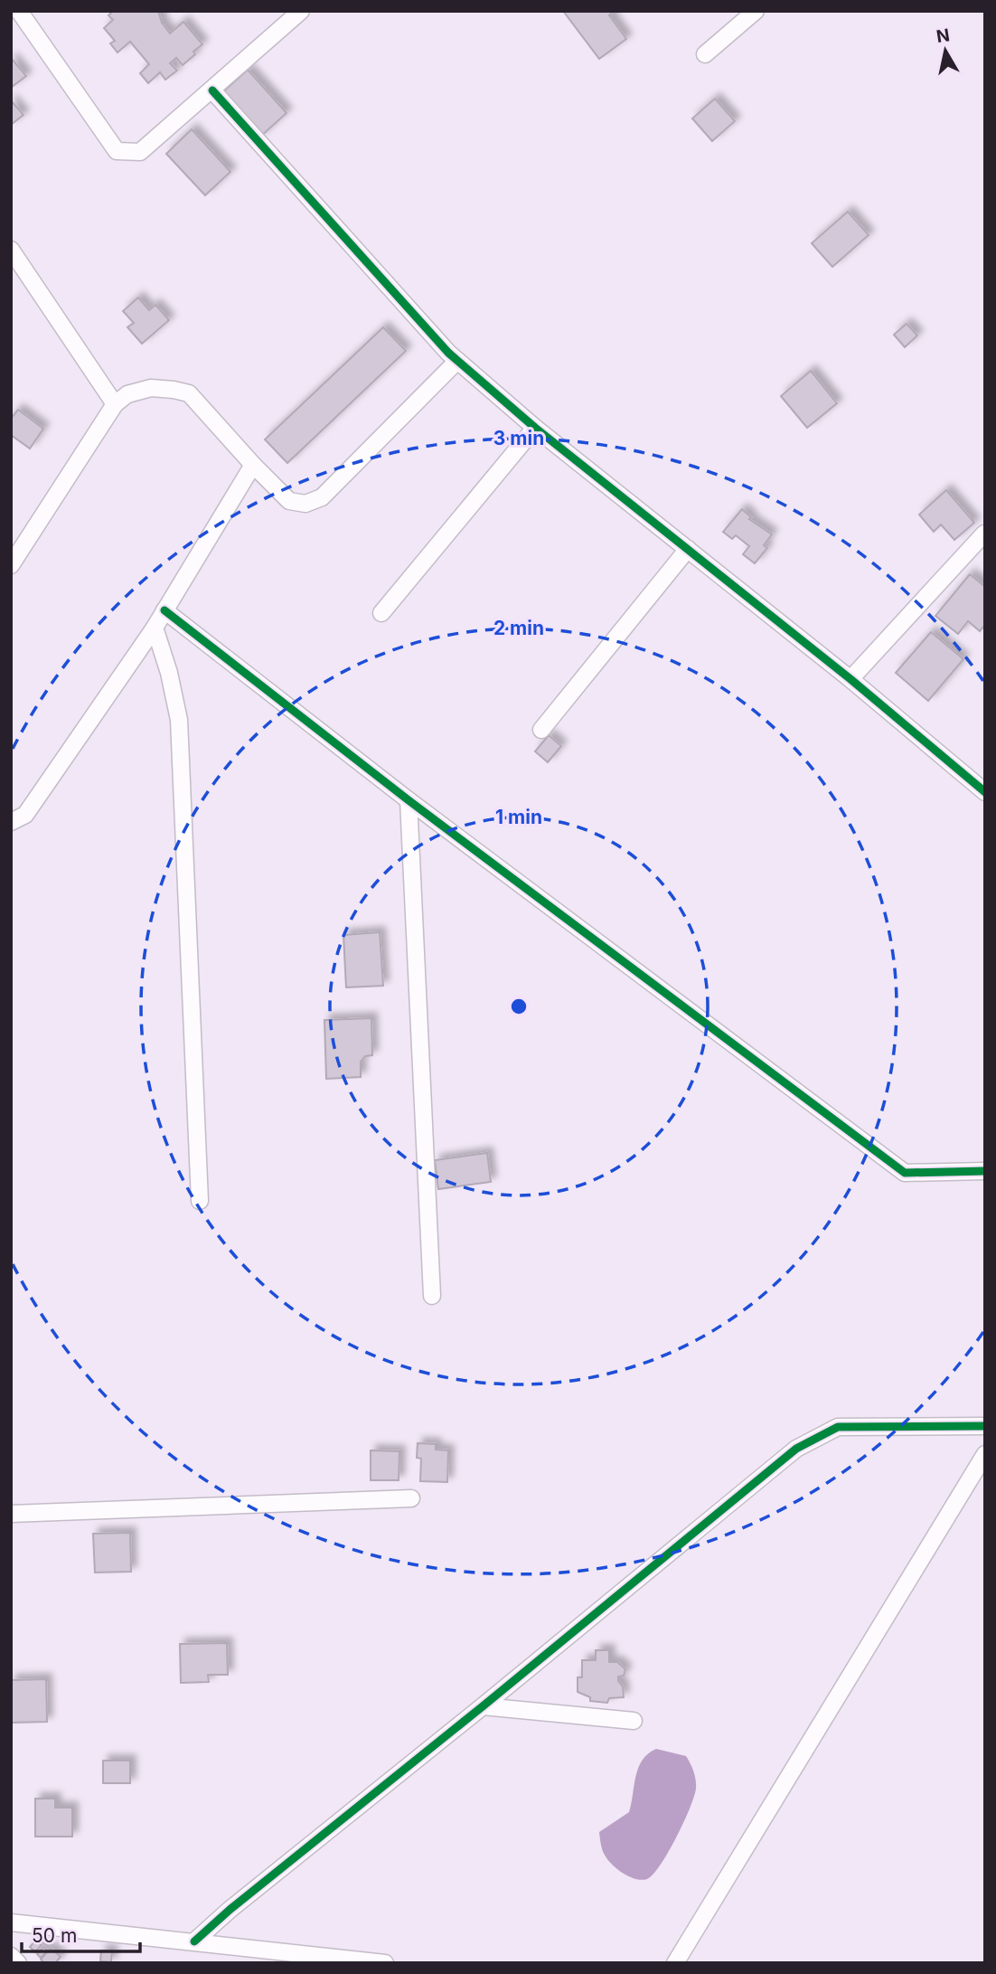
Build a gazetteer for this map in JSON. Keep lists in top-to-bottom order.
{
  "scale_bar": "50 m",
  "north": "top",
  "rings": ["3 min", "2 min", "1 min"]
}
